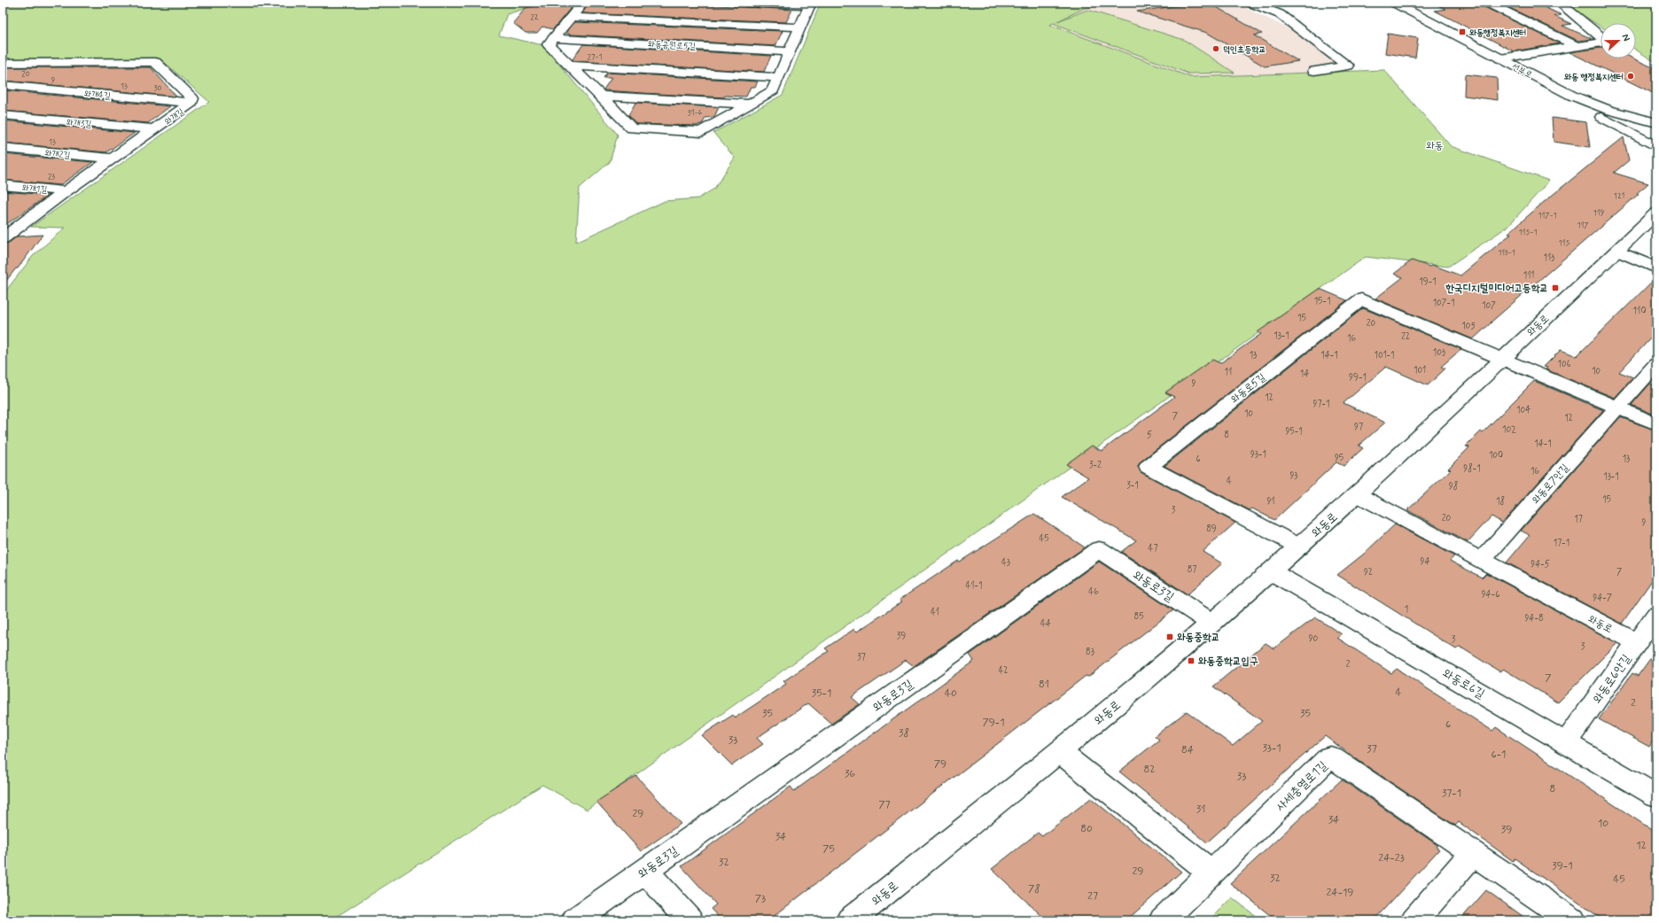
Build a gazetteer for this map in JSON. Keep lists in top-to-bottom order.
{
  "streets": {
    "street": [
      "와동공원로5길",
      "선부로",
      "와개4길",
      "와개길",
      "와개3길",
      "와개2길",
      "와개1길",
      "와동로",
      "와동로5길",
      "와동로7안길",
      "와동로3길",
      "와동로6안길",
      "와동로6길",
      "사세충열로1길"
    ]
  },
  "crossings": [
    ["와개4길", "와개길"],
    ["와개길", "와개3길"],
    ["와개길", "와개2길"],
    ["와개길", "와개1길"],
    ["와동로", "와동로5길"],
    ["와동로", "와동로7안길"],
    ["와동로", "와동로3길"],
    ["와동로", "와동로6안길"],
    ["와동로", "와동로6길"],
    ["와동로6안길", "와동로6길"]
  ],
  "districts": ["와동"],
  "places": {
    "transit": [
      "와동행정복지센터",
      "한국디지털미디어고등학교",
      "와동중학교",
      "와동중학교입구"
    ],
    "other": ["덕인초등학교", "와동 행정복지센터"]
  },
  "house_numbers": [
    "22",
    "27-1",
    "20",
    "9",
    "13",
    "30",
    "31-6",
    "13",
    "23",
    "121",
    "119",
    "117-1",
    "117",
    "115-1",
    "115",
    "113-1",
    "113",
    "111",
    "19-1",
    "15-1",
    "107-1",
    "107",
    "110",
    "15",
    "20",
    "105",
    "13-1",
    "22",
    "16",
    "103",
    "13",
    "14-1",
    "101-1",
    "106",
    "101",
    "10",
    "11",
    "14",
    "99-1",
    "9",
    "12",
    "97-1",
    "104",
    "10",
    "7",
    "12",
    "97",
    "102",
    "95-1",
    "5",
    "8",
    "14-1",
    "93-1",
    "100",
    "95",
    "6",
    "13",
    "3-2",
    "98-1",
    "16",
    "93",
    "13-1",
    "4",
    "3-1",
    "98",
    "15",
    "91",
    "18",
    "3",
    "20",
    "17",
    "9",
    "89",
    "45",
    "17-1",
    "47",
    "94",
    "43",
    "94-5",
    "87",
    "92",
    "7",
    "41-1",
    "46",
    "94-6",
    "94-7",
    "1",
    "41",
    "85",
    "94-8",
    "44",
    "39",
    "90",
    "3",
    "3",
    "83",
    "37",
    "2",
    "42",
    "7",
    "81",
    "4",
    "35-1",
    "40",
    "2",
    "35",
    "35",
    "79-1",
    "6",
    "38",
    "33",
    "33-1",
    "37",
    "84",
    "6-1",
    "79",
    "82",
    "36",
    "33",
    "8",
    "37-1",
    "77",
    "31",
    "29",
    "34",
    "10",
    "80",
    "39",
    "34",
    "12",
    "75",
    "24-23",
    "32",
    "39-1",
    "29",
    "32",
    "45",
    "78",
    "24-19",
    "27",
    "73"
  ],
  "north": "right"
}
